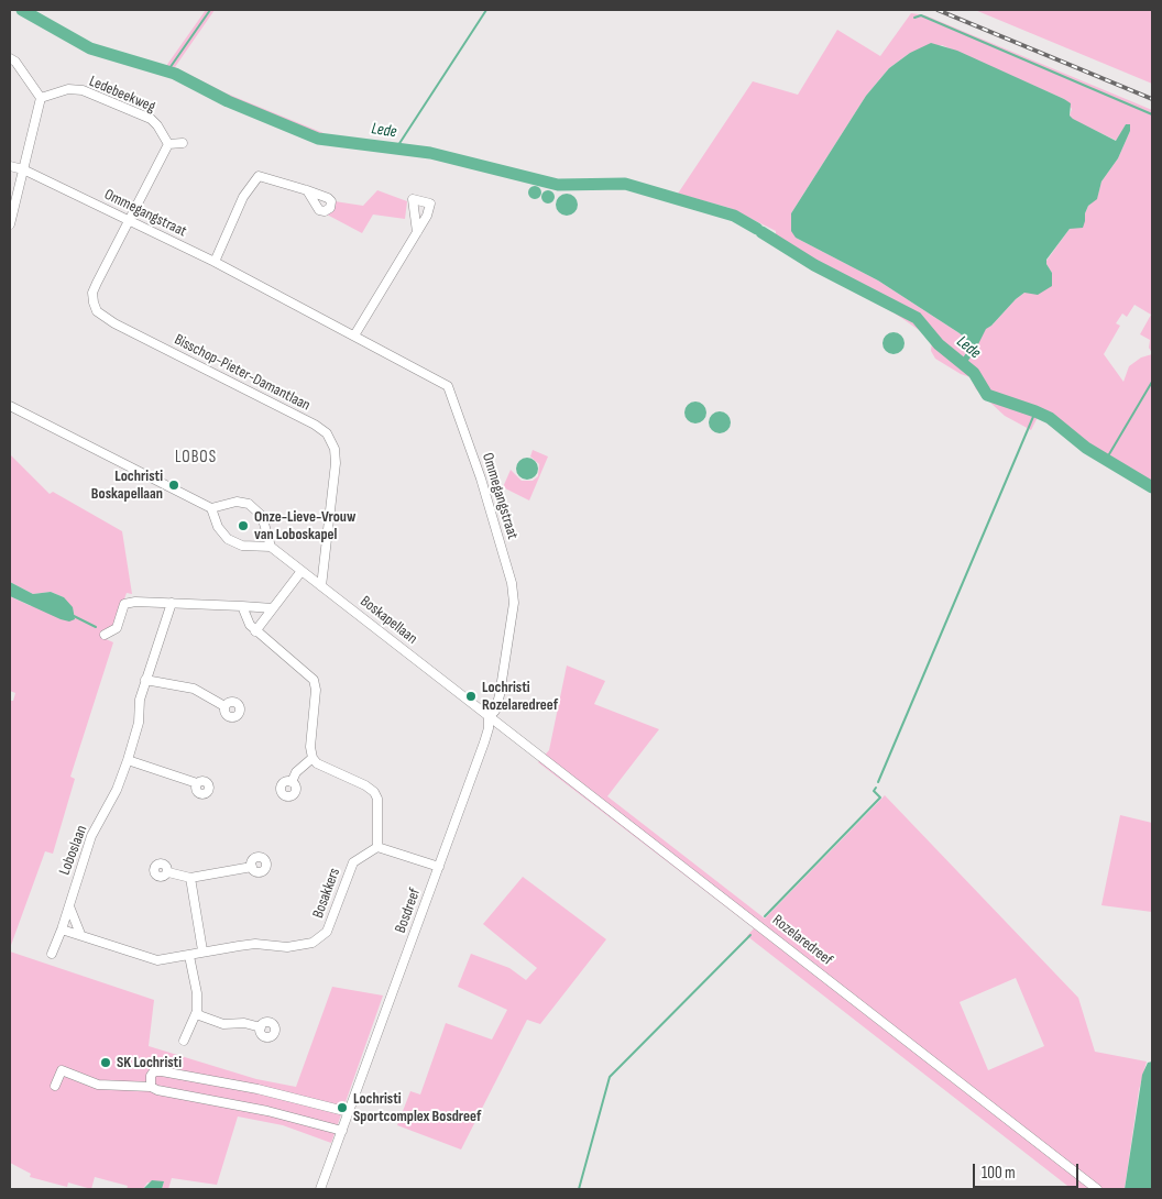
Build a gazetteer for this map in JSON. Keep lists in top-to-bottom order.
{
  "streets": {
    "street": [
      "Ledebeekweg",
      "Ommegangstraat",
      "Bisschop-Pieter-Damantlaan",
      "Boskapellaan",
      "Loboslaan",
      "Bosakkers",
      "Bosdreef",
      "Rozelaredreef"
    ]
  },
  "crossings": [
    ["Ommegangstraat", "Bisschop-Pieter-Damantlaan"],
    ["Ommegangstraat", "Boskapellaan"],
    ["Ommegangstraat", "Bosdreef"],
    ["Ommegangstraat", "Rozelaredreef"],
    ["Bisschop-Pieter-Damantlaan", "Boskapellaan"],
    ["Boskapellaan", "Bosdreef"],
    ["Boskapellaan", "Rozelaredreef"],
    ["Loboslaan", "Bosakkers"],
    ["Bosdreef", "Rozelaredreef"]
  ],
  "districts": ["LOBOS"],
  "water": ["Lede"],
  "places": [
    "Lochristi Boskapellaan",
    "Onze-Lieve-Vrouw van Loboskapel",
    "Lochristi Rozelaredreef",
    "SK Lochristi",
    "Lochristi Sportcomplex Bosdreef"
  ],
  "scale_bar": "100 m"
}
